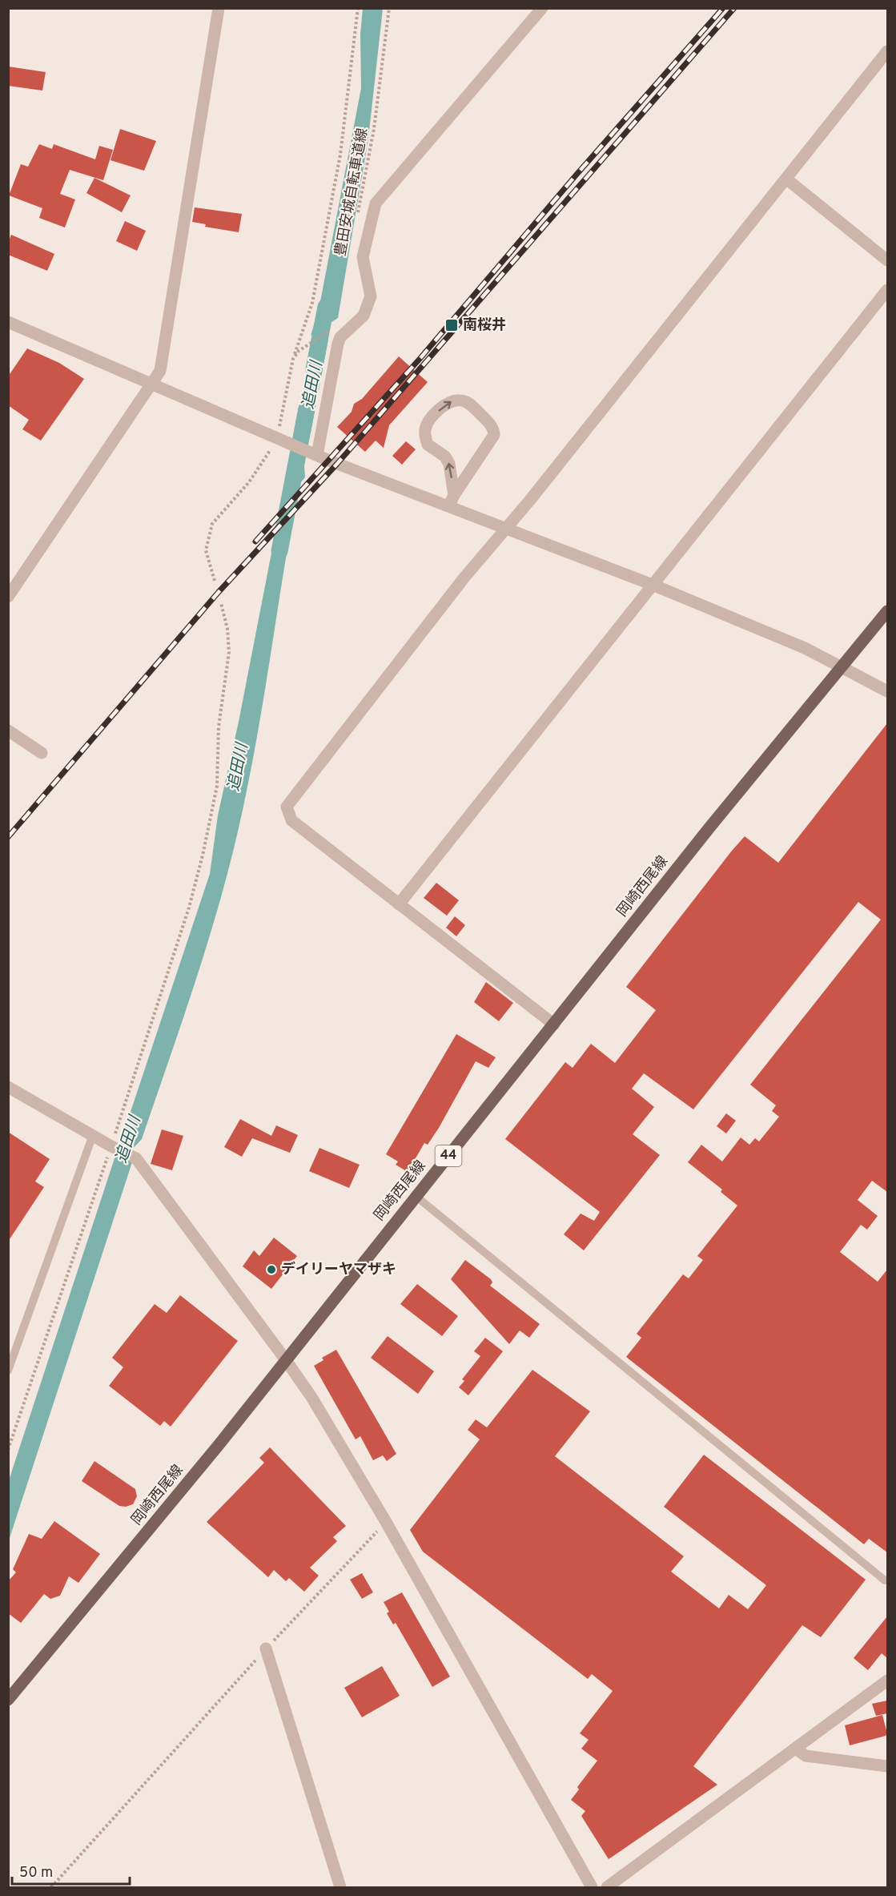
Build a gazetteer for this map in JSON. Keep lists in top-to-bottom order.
{
  "streets": {
    "main road": ["岡崎西尾線", "44"],
    "path": ["豊田安城自転車道線"]
  },
  "water": ["追田川"],
  "places": {
    "transit": ["南桜井"],
    "other": ["デイリーヤマザキ"]
  },
  "scale_bar": "50 m"
}
